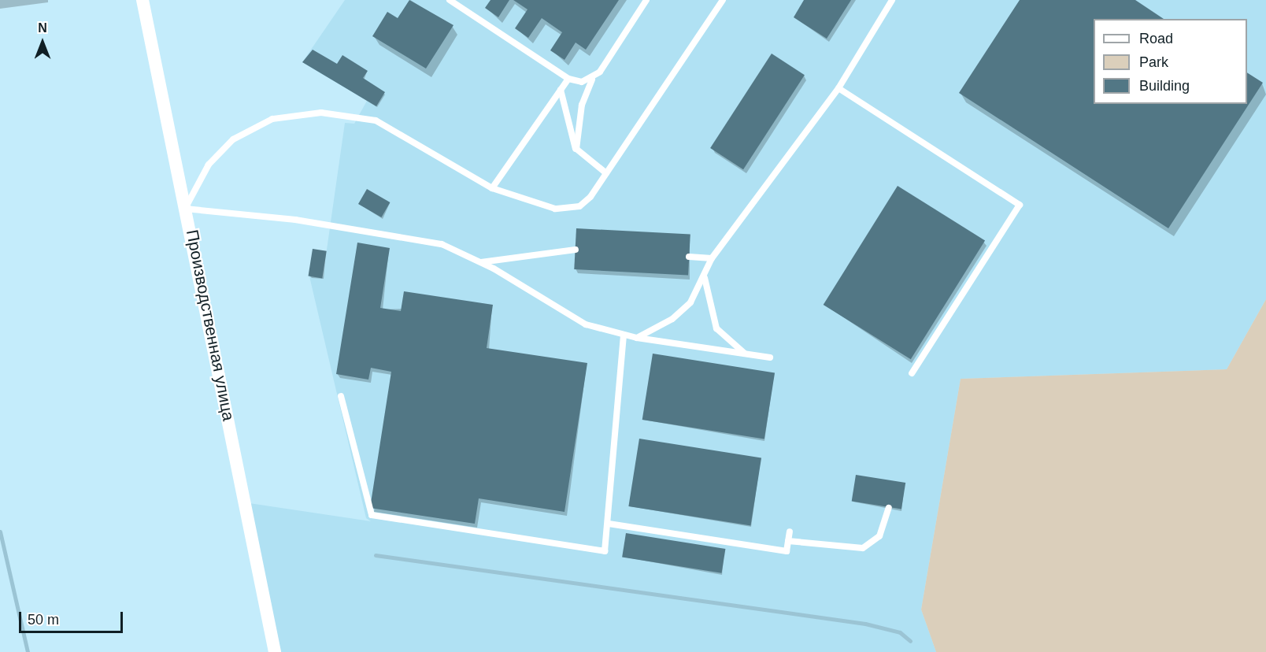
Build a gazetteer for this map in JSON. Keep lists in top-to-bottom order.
{
  "streets": {
    "street": ["Производственная улица"]
  },
  "legend": ["Road", "Park", "Building"],
  "scale_bar": "50 m",
  "north": "top"
}
